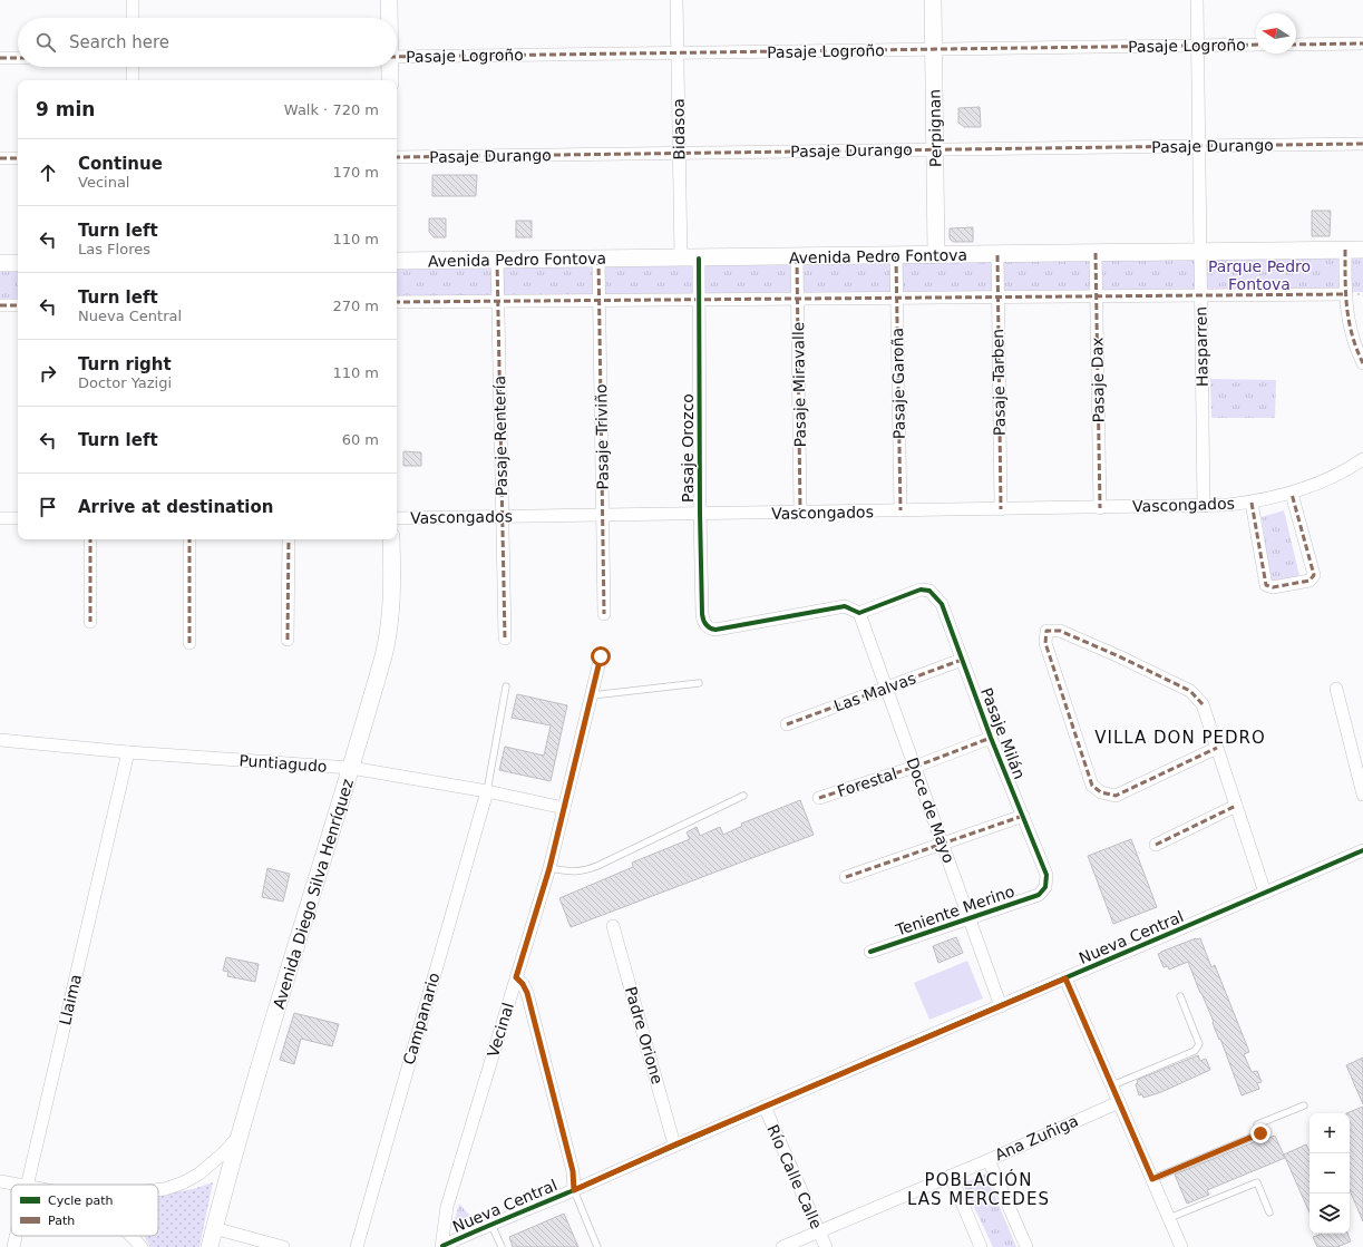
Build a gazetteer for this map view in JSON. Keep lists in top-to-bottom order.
{
  "streets": {
    "main road": ["Perpignan", "Avenida Pedro Fontova", "Avenida Diego Silva Henríquez"],
    "street": [
      "Pasaje Logroño",
      "Bidasoa",
      "Pasaje Durango",
      "Hasparren",
      "Pasaje Dax",
      "Pasaje Tarben",
      "Pasaje Garoña",
      "Pasaje Miravalle",
      "Pasaje Rentería",
      "Pasaje Triviño",
      "Pasaje Orozco",
      "Vascongados",
      "Las Malvas",
      "Pasaje Milán",
      "Puntiagudo",
      "Forestal",
      "Doce de Mayo",
      "Teniente Merino",
      "Nueva Central",
      "Llaima",
      "Campanario",
      "Vecinal",
      "Padre Orione",
      "Ana Zuñiga",
      "Río Calle Calle"
    ]
  },
  "crossings": [
    ["Pasaje Logroño", "Perpignan"],
    ["Pasaje Logroño", "Bidasoa"],
    ["Pasaje Logroño", "Hasparren"],
    ["Perpignan", "Pasaje Durango"],
    ["Perpignan", "Avenida Pedro Fontova"],
    ["Bidasoa", "Pasaje Durango"],
    ["Bidasoa", "Avenida Pedro Fontova"],
    ["Pasaje Durango", "Hasparren"],
    ["Avenida Pedro Fontova", "Hasparren"],
    ["Avenida Pedro Fontova", "Pasaje Dax"],
    ["Avenida Pedro Fontova", "Pasaje Tarben"],
    ["Avenida Pedro Fontova", "Pasaje Garoña"],
    ["Avenida Pedro Fontova", "Pasaje Miravalle"],
    ["Avenida Pedro Fontova", "Pasaje Rentería"],
    ["Avenida Pedro Fontova", "Pasaje Triviño"],
    ["Avenida Pedro Fontova", "Pasaje Orozco"],
    ["Hasparren", "Vascongados"],
    ["Pasaje Dax", "Vascongados"],
    ["Pasaje Tarben", "Vascongados"],
    ["Pasaje Garoña", "Vascongados"],
    ["Pasaje Miravalle", "Vascongados"],
    ["Pasaje Rentería", "Vascongados"],
    ["Pasaje Triviño", "Vascongados"],
    ["Pasaje Orozco", "Vascongados"],
    ["Pasaje Orozco", "Pasaje Milán"],
    ["Pasaje Orozco", "Doce de Mayo"],
    ["Las Malvas", "Pasaje Milán"],
    ["Las Malvas", "Doce de Mayo"],
    ["Pasaje Milán", "Forestal"],
    ["Pasaje Milán", "Doce de Mayo"],
    ["Pasaje Milán", "Teniente Merino"],
    ["Puntiagudo", "Avenida Diego Silva Henríquez"],
    ["Puntiagudo", "Llaima"],
    ["Puntiagudo", "Campanario"],
    ["Puntiagudo", "Vecinal"],
    ["Forestal", "Doce de Mayo"],
    ["Doce de Mayo", "Teniente Merino"],
    ["Doce de Mayo", "Nueva Central"],
    ["Nueva Central", "Vecinal"],
    ["Nueva Central", "Padre Orione"],
    ["Nueva Central", "Río Calle Calle"],
    ["Ana Zuñiga", "Río Calle Calle"]
  ],
  "districts": ["VILLA DON PEDRO", "POBLACIÓN LAS MERCEDES"],
  "parks": ["Parque Pedro Fontova"],
  "legend": ["Cycle path", "Path"],
  "north": "left",
  "page": {
    "search": "Search here",
    "heading": ["9 min", "Walk · 720 m"],
    "list": [
      ["Continue", "Vecinal", "170 m"],
      ["Turn left", "Las Flores", "110 m"],
      ["Turn left", "Nueva Central", "270 m"],
      ["Turn right", "Doctor Yazigi", "110 m"],
      ["Turn left", "60 m"],
      "Arrive at destination"
    ],
    "map_buttons": ["+", "−"]
  }
}
